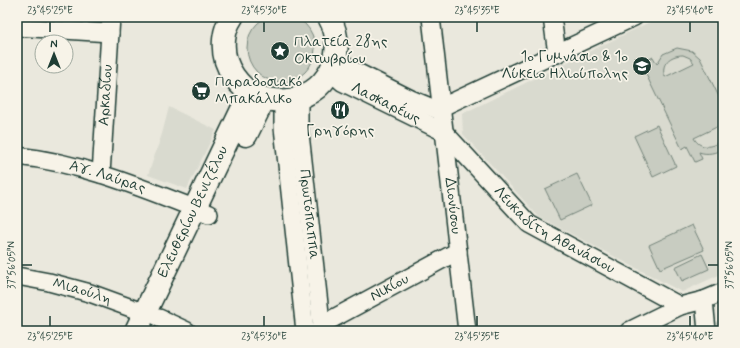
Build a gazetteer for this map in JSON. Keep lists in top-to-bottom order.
{
  "streets": {
    "main road": ["Ελευθερίου Βενιζέλου"],
    "street": [
      "Αρκαδίου",
      "Λασκαρέως",
      "Αγ. Λαύρας",
      "Διονύσου",
      "Πρωτόπαππα",
      "Λευκαδίτη Αθανάσιου",
      "Νικίου",
      "Μιαούλη"
    ]
  },
  "crossings": [
    ["Αρκαδίου", "Αγ. Λαύρας"],
    ["Λασκαρέως", "Διονύσου"],
    ["Λασκαρέως", "Λευκαδίτη Αθανάσιου"],
    ["Αγ. Λαύρας", "Ελευθερίου Βενιζέλου"],
    ["Διονύσου", "Λευκαδίτη Αθανάσιου"],
    ["Διονύσου", "Νικίου"],
    ["Ελευθερίου Βενιζέλου", "Πρωτόπαππα"],
    ["Ελευθερίου Βενιζέλου", "Μιαούλη"],
    ["Πρωτόπαππα", "Νικίου"]
  ],
  "places": {
    "place": ["Πλατεία 28ης Οκτωβρίου"],
    "school or university": ["1ο Γυμνάσιο & 1ο Λύκειο Ηλιούπολης"],
    "supermarket": ["Παραδοσιακό Μπακάλικο"],
    "restaurant": ["Γρηγόρης"]
  },
  "north": "top",
  "coordinates": [
    "23°45'25\"E",
    "23°45'30\"E",
    "23°45'35\"E",
    "23°45'40\"E",
    "37°56'05\"N"
  ]
}
